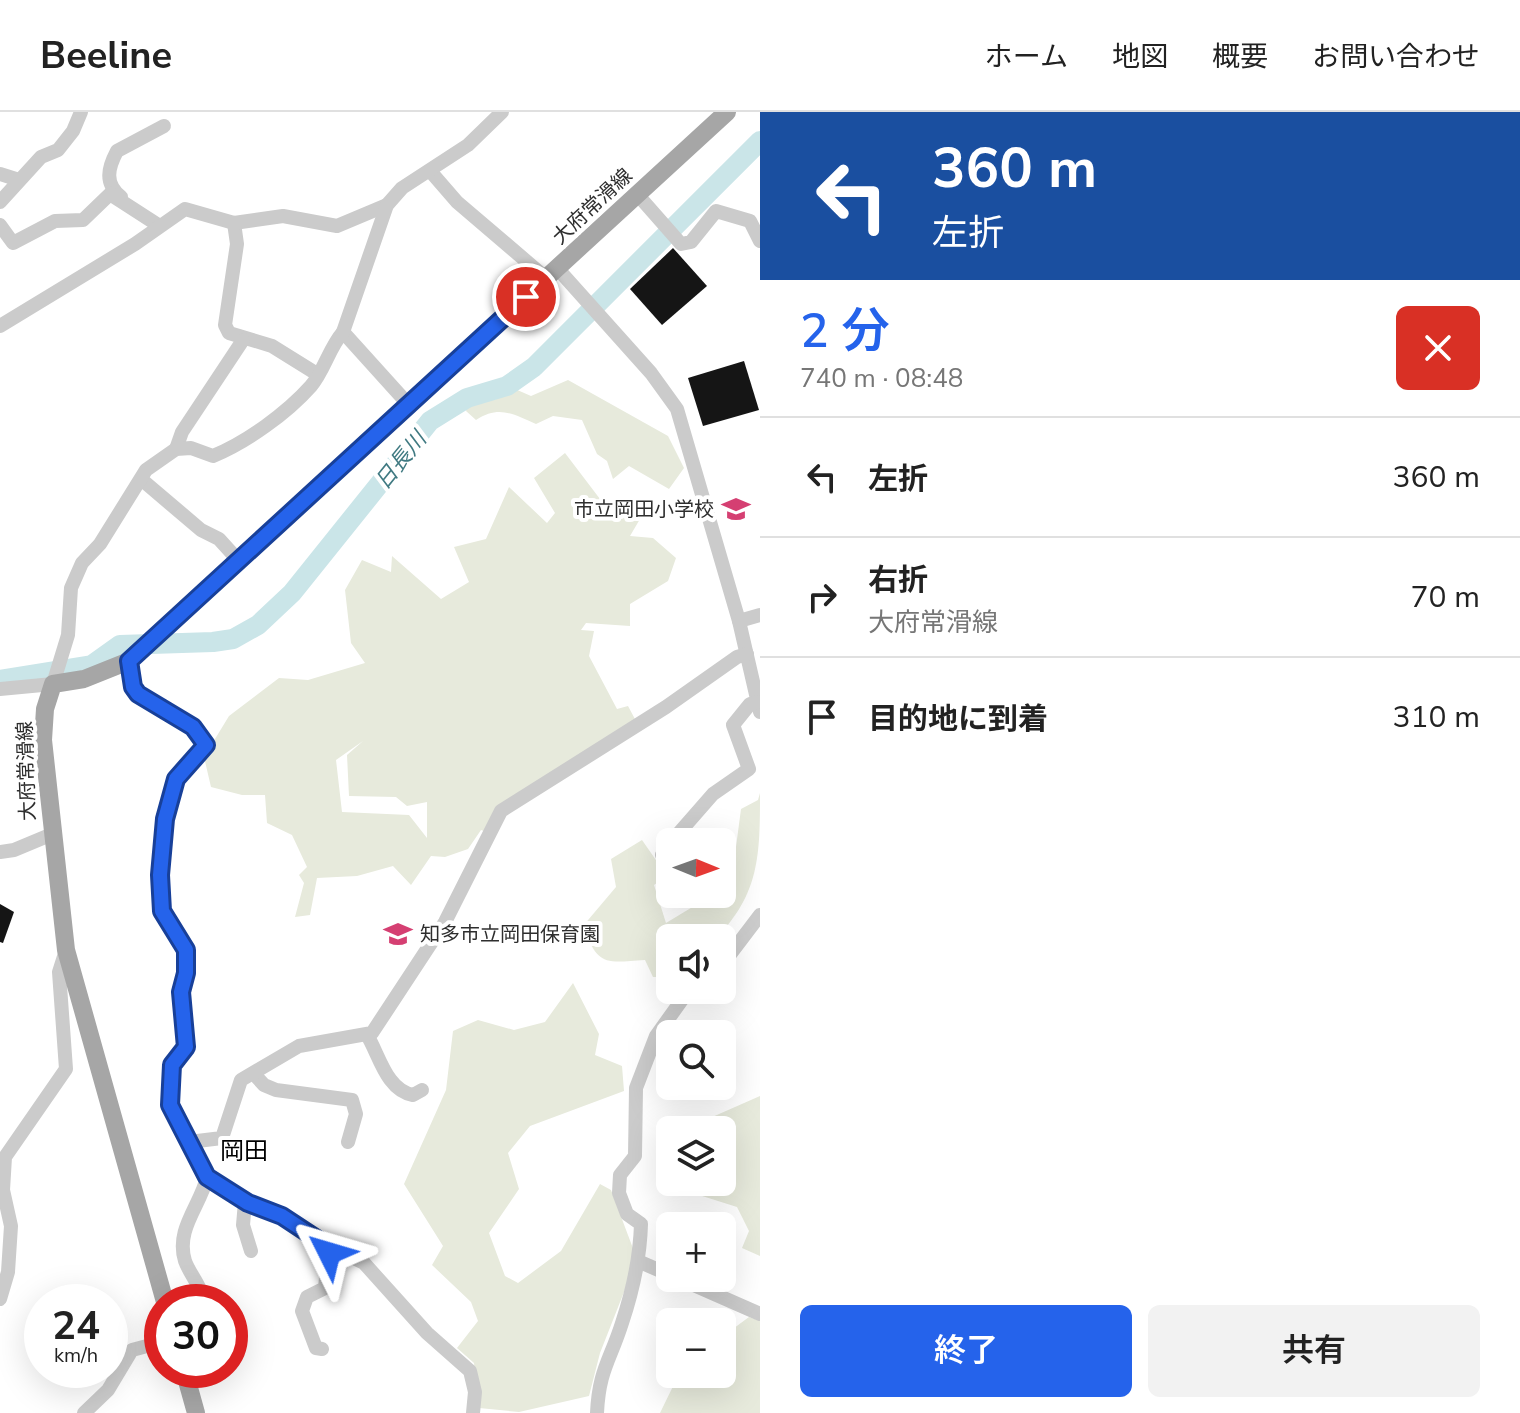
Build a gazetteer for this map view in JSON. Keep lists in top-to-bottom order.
{
  "streets": {
    "main road": ["大府常滑線"]
  },
  "districts": ["岡田"],
  "water": ["日長川"],
  "places": {
    "school or university": ["市立岡田小学校", "知多市立岡田保育園"]
  },
  "north": "right",
  "page": {
    "header": "Beeline",
    "nav": [
      "ホーム",
      "地図",
      "概要",
      "お問い合わせ"
    ],
    "turn": ["360 m", "左折"],
    "heading": ["2 分", "740 m · 08:48"],
    "list": [
      {
        "name": "左折",
        "value": "360 m"
      },
      {
        "name": "右折",
        "note": "大府常滑線",
        "value": "70 m"
      },
      {
        "name": "目的地に到着",
        "value": "310 m"
      }
    ],
    "map_buttons": ["+", "−"],
    "speed": "24 km/h",
    "limit": "30",
    "buttons": ["終了", "共有"]
  }
}
